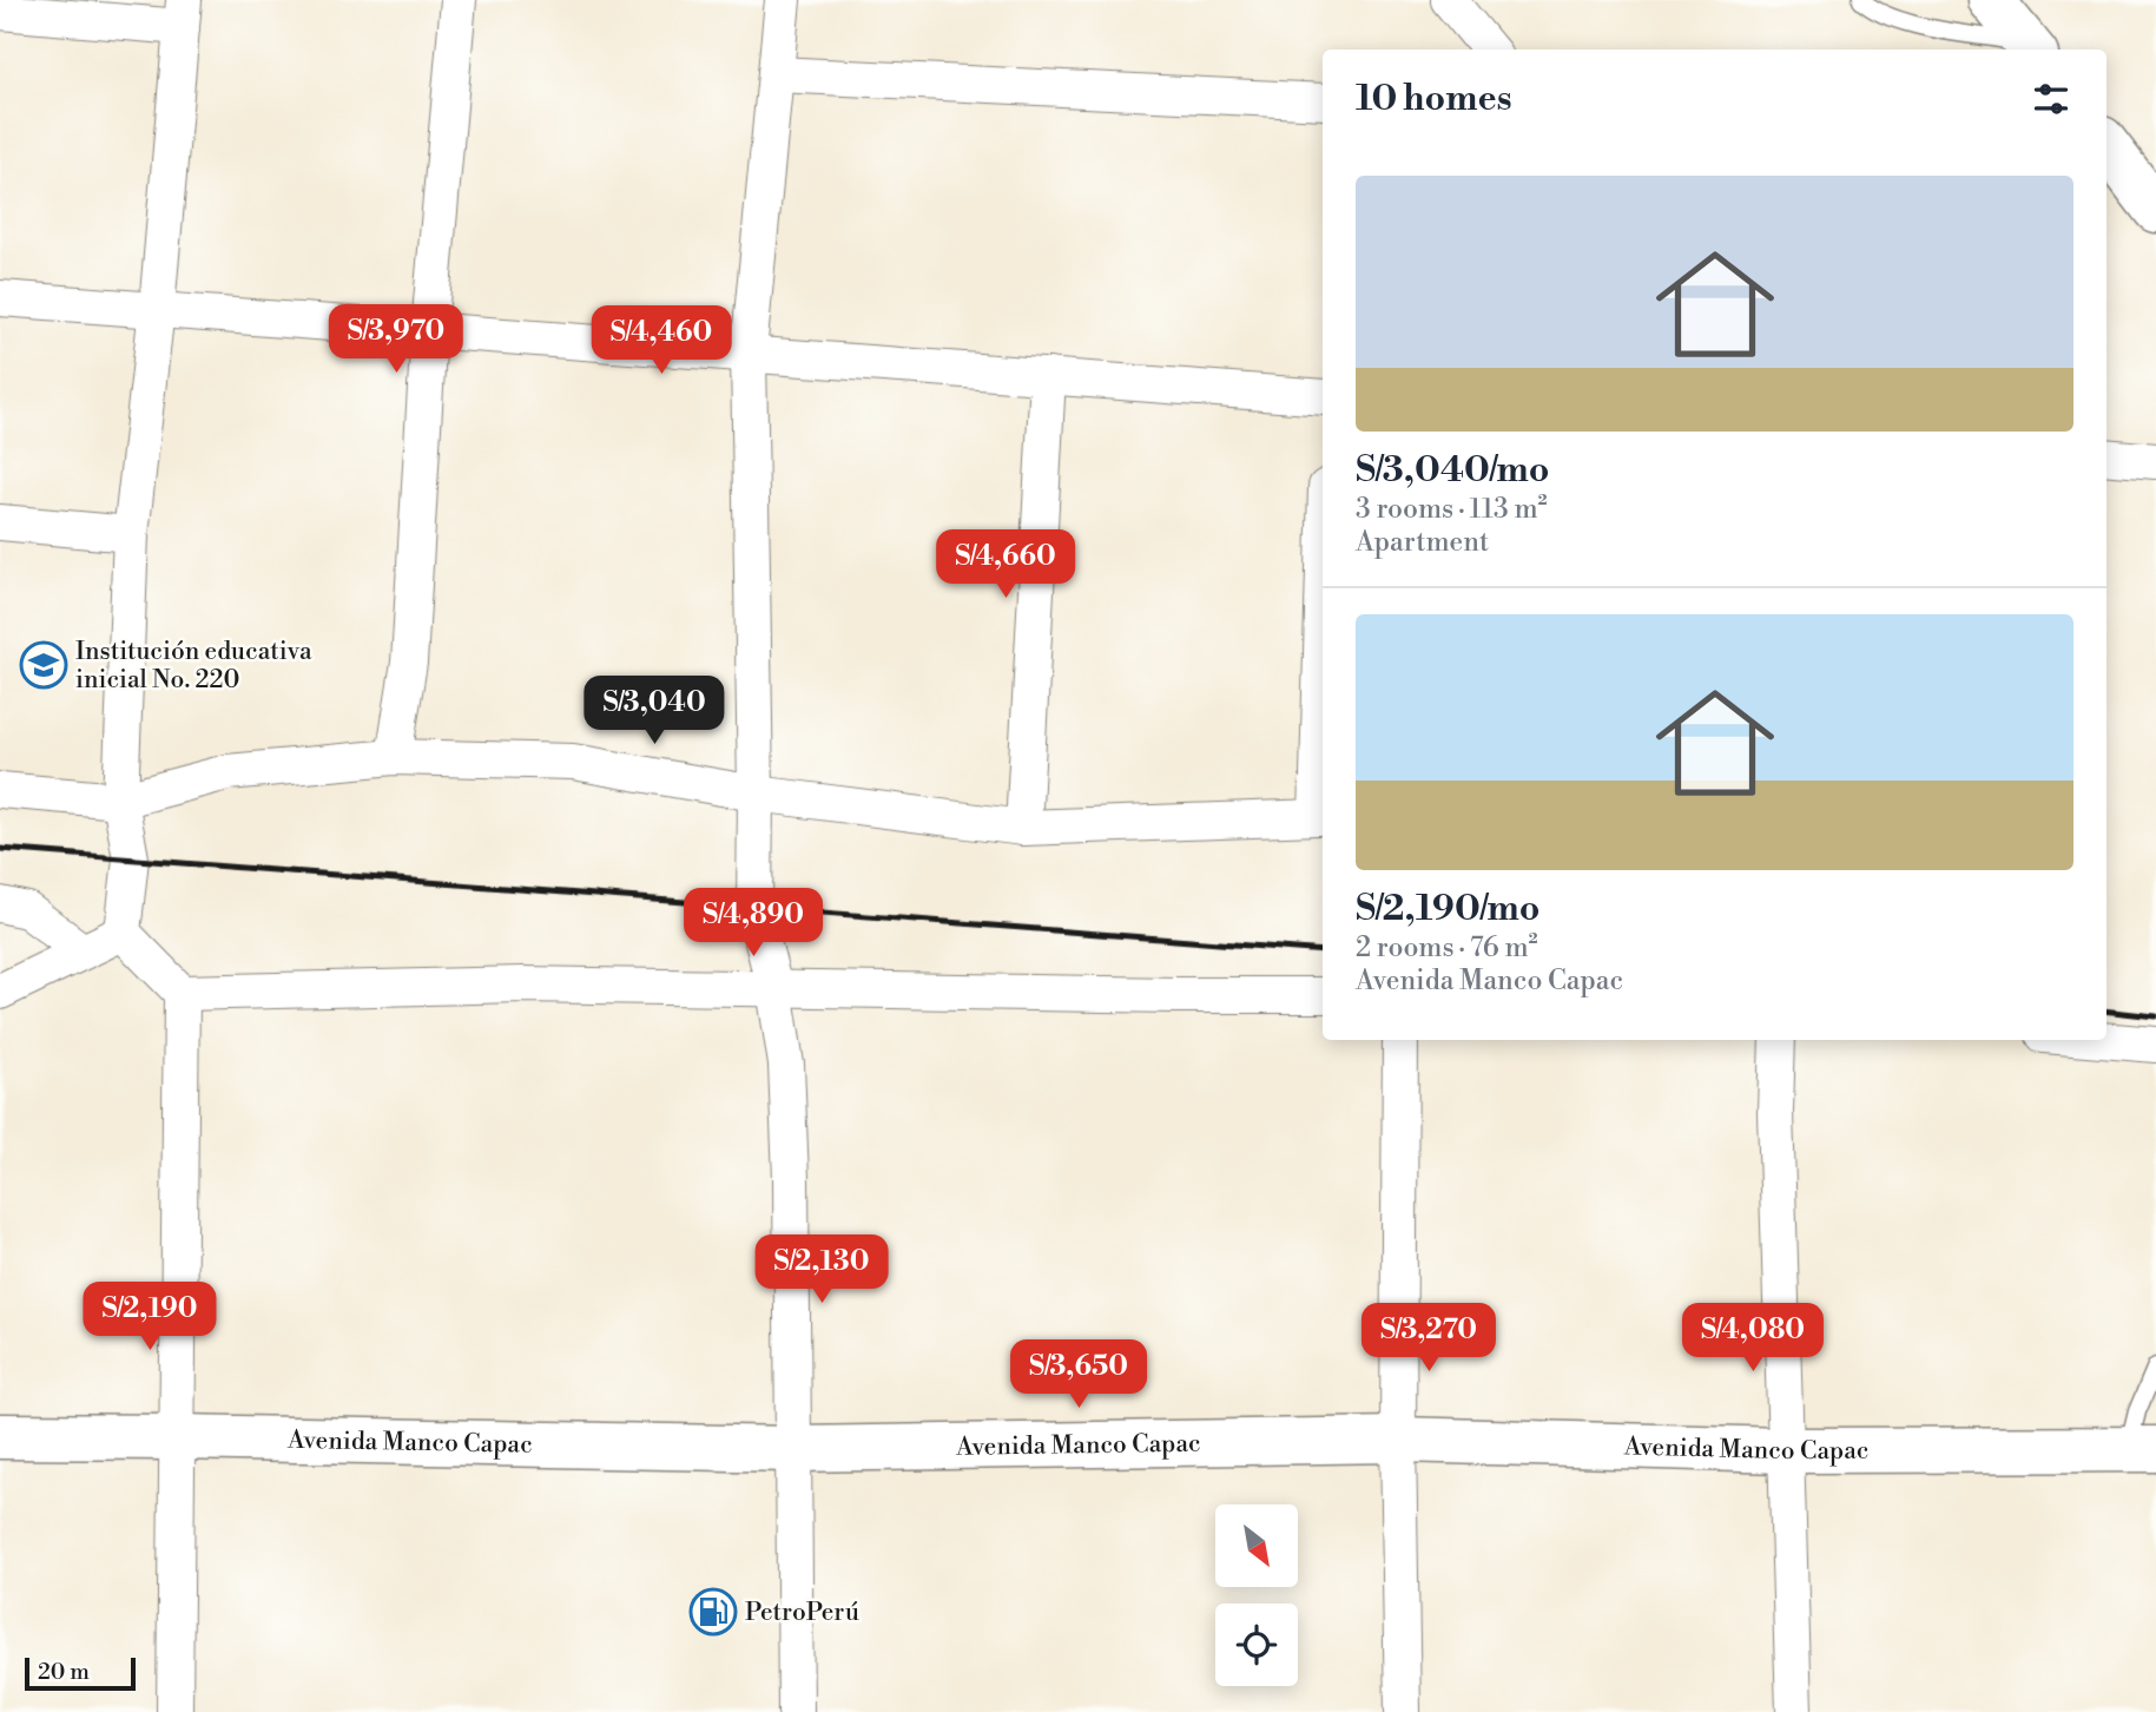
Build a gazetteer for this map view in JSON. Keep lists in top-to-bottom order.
{
  "streets": {
    "main road": ["Avenida Manco Capac"]
  },
  "places": {
    "school or university": ["Institución educativa inicial No. 220"],
    "fuel station": ["PetroPerú"]
  },
  "scale_bar": "20 m",
  "north": "bottom right",
  "page": {
    "heading": "10 homes",
    "list": [
      {
        "name": "S/3,040/mo",
        "note": "3 rooms · 113 m² · Apartment"
      },
      {
        "name": "S/2,190/mo",
        "note": "2 rooms · 76 m² · Avenida Manco Capac"
      }
    ],
    "price": [
      "S/3,970",
      "S/4,460",
      "S/4,660",
      "S/3,040",
      "S/4,890",
      "S/2,130",
      "S/2,190",
      "S/3,270",
      "S/4,080",
      "S/3,650"
    ],
    "scale": "20 m"
  }
}
